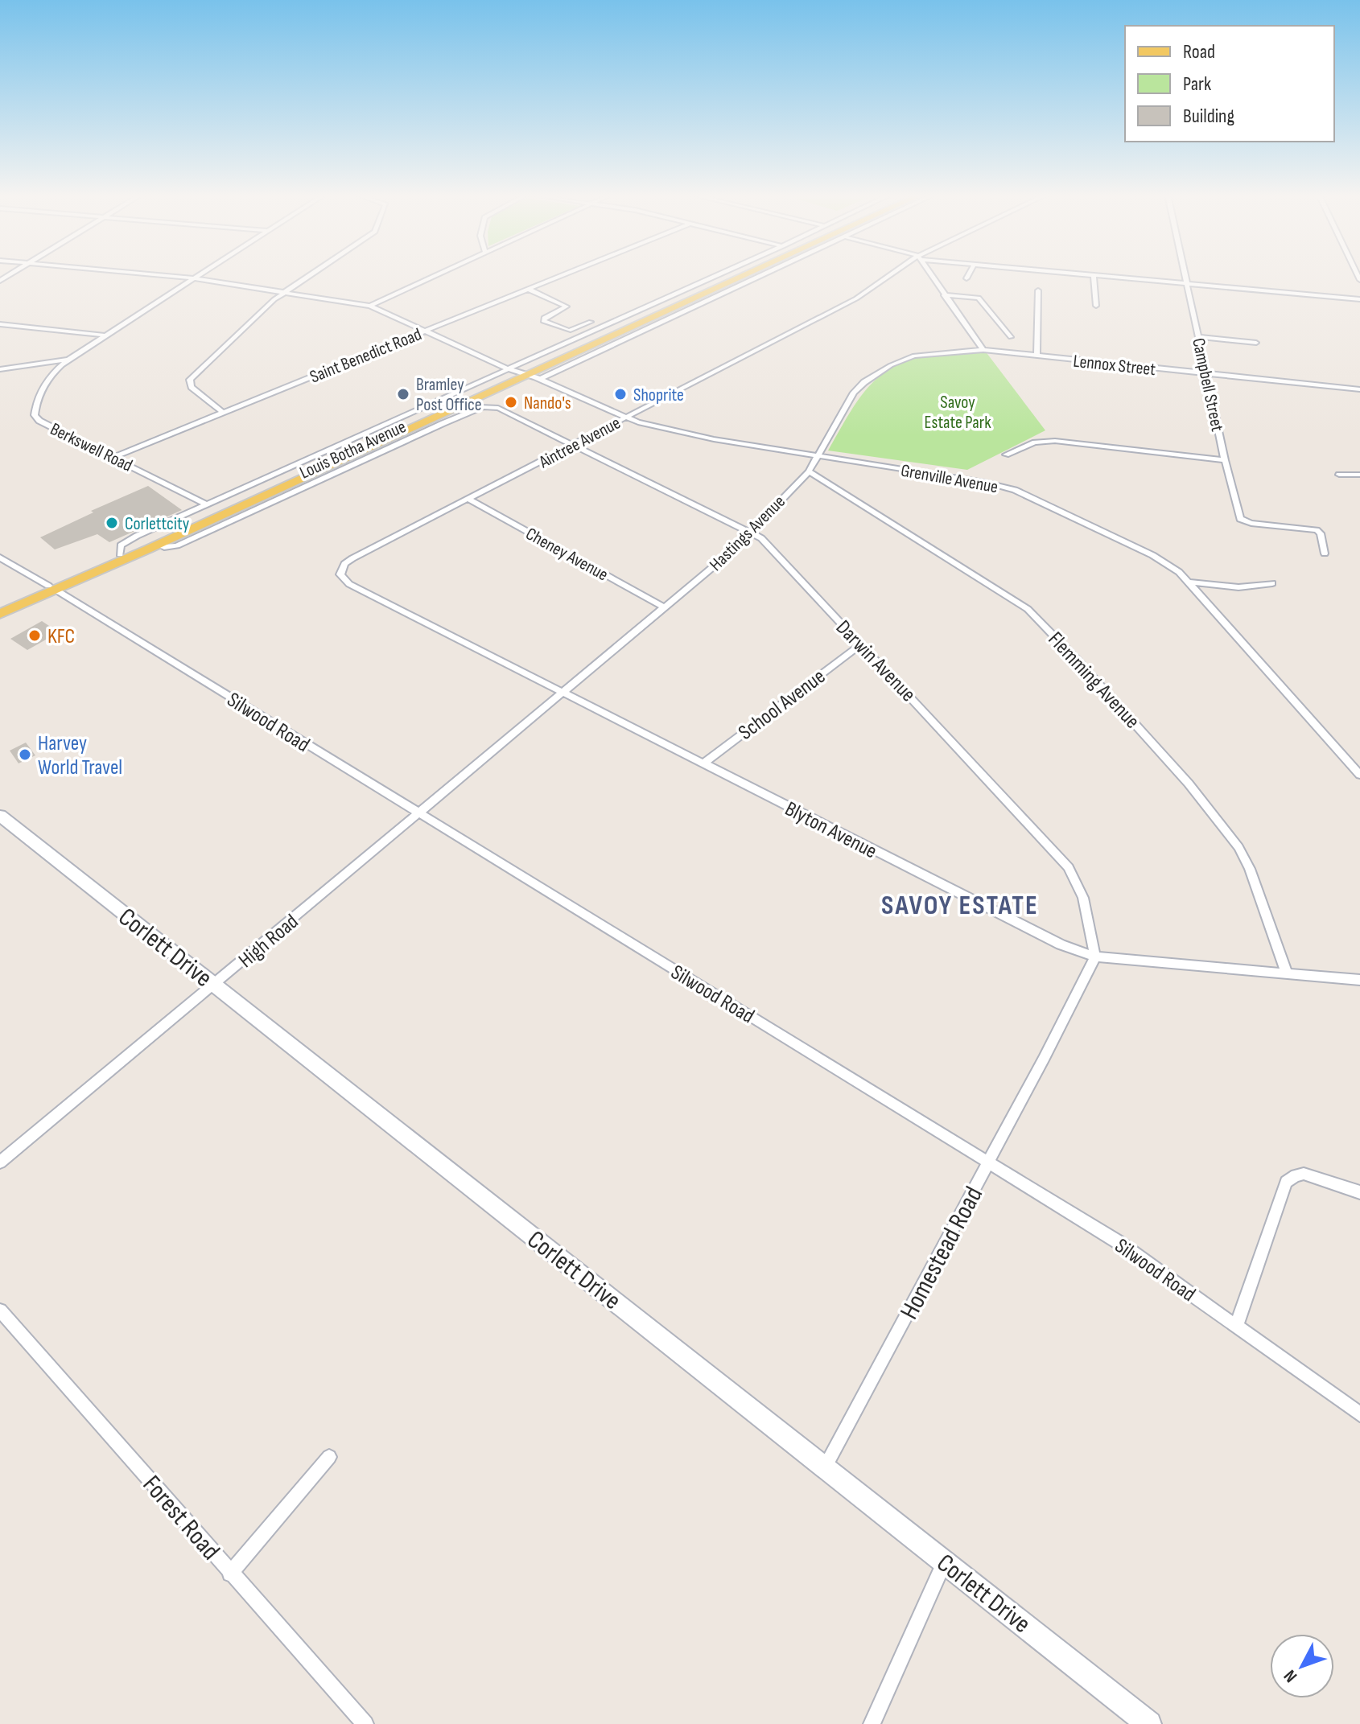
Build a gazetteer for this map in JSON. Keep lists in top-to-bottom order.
{
  "streets": {
    "main road": ["Louis Botha Avenue", "Corlett Drive"],
    "street": [
      "Saint Benedict Road",
      "Lennox Street",
      "Campbell Street",
      "Aintree Avenue",
      "Berkswell Road",
      "Grenville Avenue",
      "Hastings Avenue",
      "Cheney Avenue",
      "Darwin Avenue",
      "Flemming Avenue",
      "School Avenue",
      "Silwood Road",
      "Blyton Avenue",
      "High Road",
      "Homestead Road",
      "Forest Road"
    ]
  },
  "crossings": [
    ["Saint Benedict Road", "Berkswell Road"],
    ["Saint Benedict Road", "Grenville Avenue"],
    ["Lennox Street", "Campbell Street"],
    ["Lennox Street", "Hastings Avenue"],
    ["Aintree Avenue", "Grenville Avenue"],
    ["Aintree Avenue", "Cheney Avenue"],
    ["Aintree Avenue", "Darwin Avenue"],
    ["Aintree Avenue", "Blyton Avenue"],
    ["Berkswell Road", "Louis Botha Avenue"],
    ["Berkswell Road", "Grenville Avenue"],
    ["Louis Botha Avenue", "Grenville Avenue"],
    ["Louis Botha Avenue", "Darwin Avenue"],
    ["Louis Botha Avenue", "Silwood Road"],
    ["Grenville Avenue", "Hastings Avenue"],
    ["Hastings Avenue", "Cheney Avenue"],
    ["Hastings Avenue", "Darwin Avenue"],
    ["Hastings Avenue", "Flemming Avenue"],
    ["Hastings Avenue", "Blyton Avenue"],
    ["Hastings Avenue", "High Road"],
    ["Darwin Avenue", "School Avenue"],
    ["Darwin Avenue", "Blyton Avenue"],
    ["Darwin Avenue", "Homestead Road"],
    ["Flemming Avenue", "Blyton Avenue"],
    ["School Avenue", "Blyton Avenue"],
    ["Silwood Road", "High Road"],
    ["Silwood Road", "Homestead Road"],
    ["Blyton Avenue", "Homestead Road"],
    ["High Road", "Corlett Drive"],
    ["Corlett Drive", "Homestead Road"]
  ],
  "districts": ["SAVOY ESTATE"],
  "parks": ["Savoy Estate Park"],
  "places": [
    "Bramley Post Office",
    "Shoprite",
    "Nando's",
    "Corlettcity",
    "KFC",
    "Harvey World Travel"
  ],
  "legend": ["Road", "Park", "Building"],
  "north": "bottom left"
}
